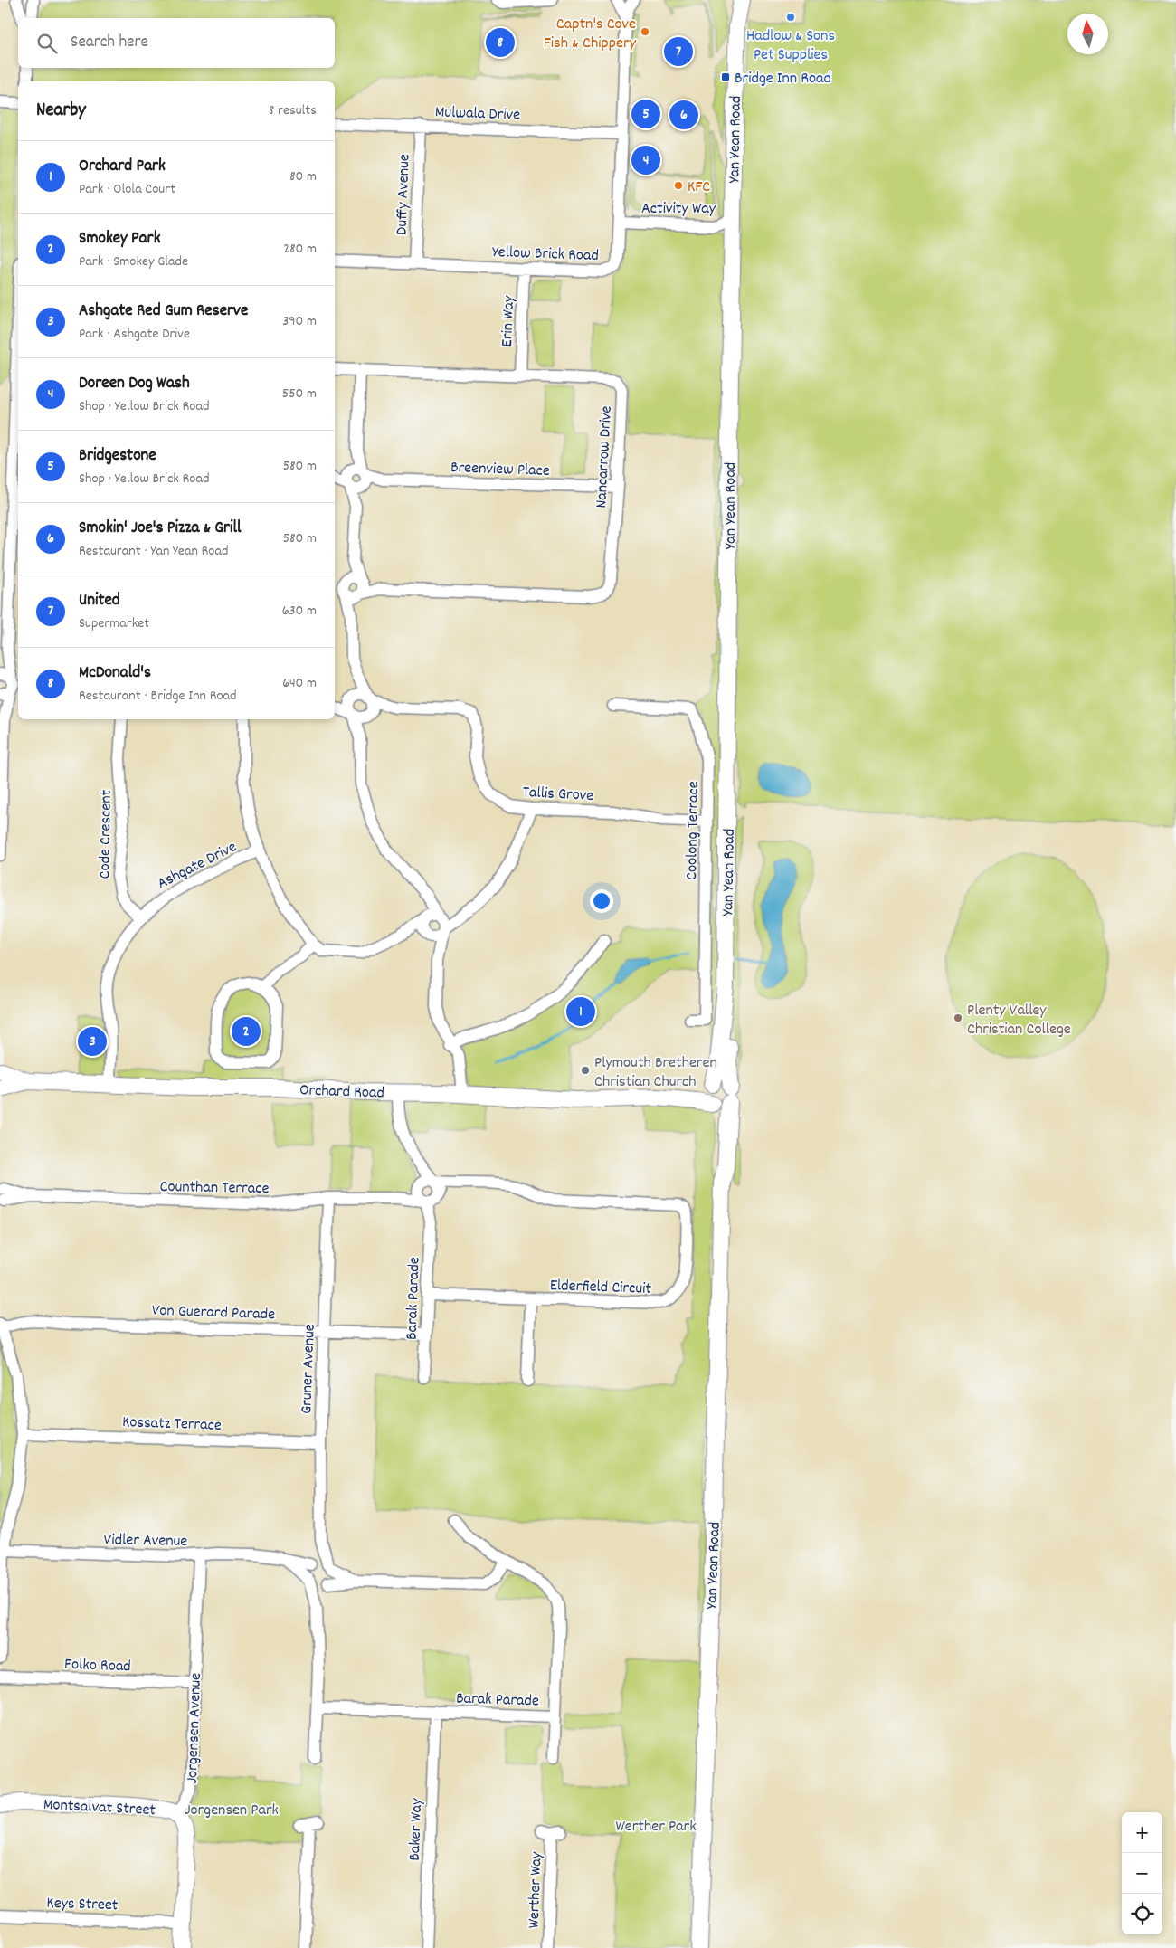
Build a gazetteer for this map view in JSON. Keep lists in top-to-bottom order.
{
  "streets": {
    "main road": ["Yan Yean Road", "Orchard Road", "Montsalvat Street"],
    "street": [
      "Mulwala Drive",
      "Duffy Avenue",
      "Activity Way",
      "Yellow Brick Road",
      "Erin Way",
      "Nancarrow Drive",
      "Breenview Place",
      "Tallis Grove",
      "Coolong Terrace",
      "Code Crescent",
      "Ashgate Drive",
      "Counthan Terrace",
      "Elderfield Circuit",
      "Barak Parade",
      "Von Guerard Parade",
      "Gruner Avenue",
      "Kossatz Terrace",
      "Vidler Avenue",
      "Folko Road",
      "Jorgensen Avenue",
      "Baker Way",
      "Werther Way",
      "Keys Street"
    ]
  },
  "crossings": [
    ["Mulwala Drive", "Duffy Avenue"],
    ["Mulwala Drive", "Yellow Brick Road"],
    ["Yan Yean Road", "Activity Way"],
    ["Yan Yean Road", "Orchard Road"],
    ["Duffy Avenue", "Yellow Brick Road"],
    ["Activity Way", "Yellow Brick Road"],
    ["Yellow Brick Road", "Erin Way"],
    ["Erin Way", "Nancarrow Drive"],
    ["Nancarrow Drive", "Breenview Place"],
    ["Tallis Grove", "Coolong Terrace"],
    ["Code Crescent", "Ashgate Drive"],
    ["Ashgate Drive", "Orchard Road"],
    ["Counthan Terrace", "Elderfield Circuit"],
    ["Counthan Terrace", "Barak Parade"],
    ["Counthan Terrace", "Gruner Avenue"],
    ["Elderfield Circuit", "Barak Parade"],
    ["Barak Parade", "Von Guerard Parade"],
    ["Barak Parade", "Baker Way"],
    ["Von Guerard Parade", "Gruner Avenue"],
    ["Gruner Avenue", "Kossatz Terrace"],
    ["Gruner Avenue", "Vidler Avenue"],
    ["Vidler Avenue", "Jorgensen Avenue"],
    ["Folko Road", "Jorgensen Avenue"],
    ["Jorgensen Avenue", "Montsalvat Street"]
  ],
  "parks": ["Jorgensen Park", "Werther Park"],
  "places": {
    "other": [
      "Hadlow & Sons Pet Supplies",
      "Captn's Cove Fish & Chippery",
      "KFC",
      "Plenty Valley Christian College",
      "Plymouth Bretheren Christian Church"
    ],
    "transit": ["Bridge Inn Road"]
  },
  "north": "top",
  "page": {
    "search": "Search here",
    "pins": [
      "8",
      "7",
      "5",
      "6",
      "4",
      "1",
      "2",
      "3"
    ],
    "heading": ["Nearby", "8 results"],
    "list": [
      {
        "mark": "1",
        "name": "Orchard Park",
        "note": "Park · Olola Court",
        "value": "80 m"
      },
      {
        "mark": "2",
        "name": "Smokey Park",
        "note": "Park · Smokey Glade",
        "value": "280 m"
      },
      {
        "mark": "3",
        "name": "Ashgate Red Gum Reserve",
        "note": "Park · Ashgate Drive",
        "value": "390 m"
      },
      {
        "mark": "4",
        "name": "Doreen Dog Wash",
        "note": "Shop · Yellow Brick Road",
        "value": "550 m"
      },
      {
        "mark": "5",
        "name": "Bridgestone",
        "note": "Shop · Yellow Brick Road",
        "value": "580 m"
      },
      {
        "mark": "6",
        "name": "Smokin' Joe's Pizza & Grill",
        "note": "Restaurant · Yan Yean Road",
        "value": "580 m"
      },
      {
        "mark": "7",
        "name": "United",
        "note": "Supermarket",
        "value": "630 m"
      },
      {
        "mark": "8",
        "name": "McDonald's",
        "note": "Restaurant · Bridge Inn Road",
        "value": "640 m"
      }
    ],
    "map_buttons": ["+", "−"]
  }
}
